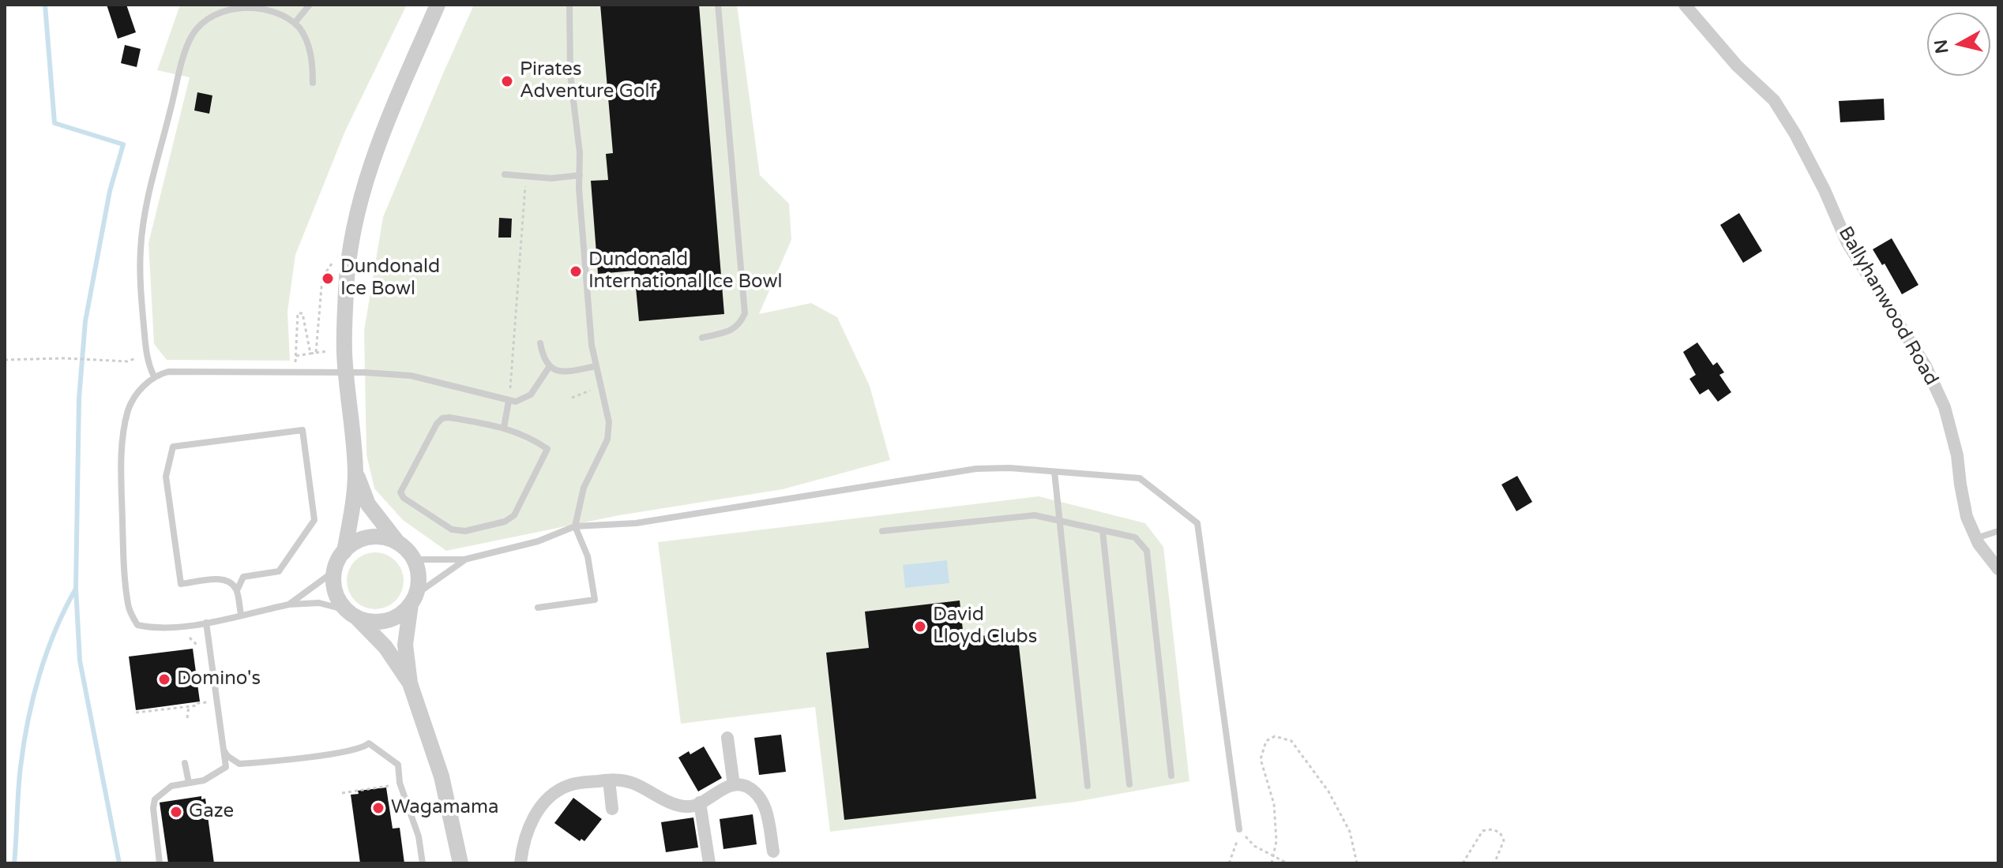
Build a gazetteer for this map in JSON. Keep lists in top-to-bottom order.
{
  "streets": {
    "street": ["Ballyhanwood Road"]
  },
  "places": [
    "Pirates Adventure Golf",
    "Dundonald International Ice Bowl",
    "Dundonald Ice Bowl",
    "David Lloyd Clubs",
    "Domino's",
    "Wagamama",
    "Gaze"
  ],
  "north": "left"
}
